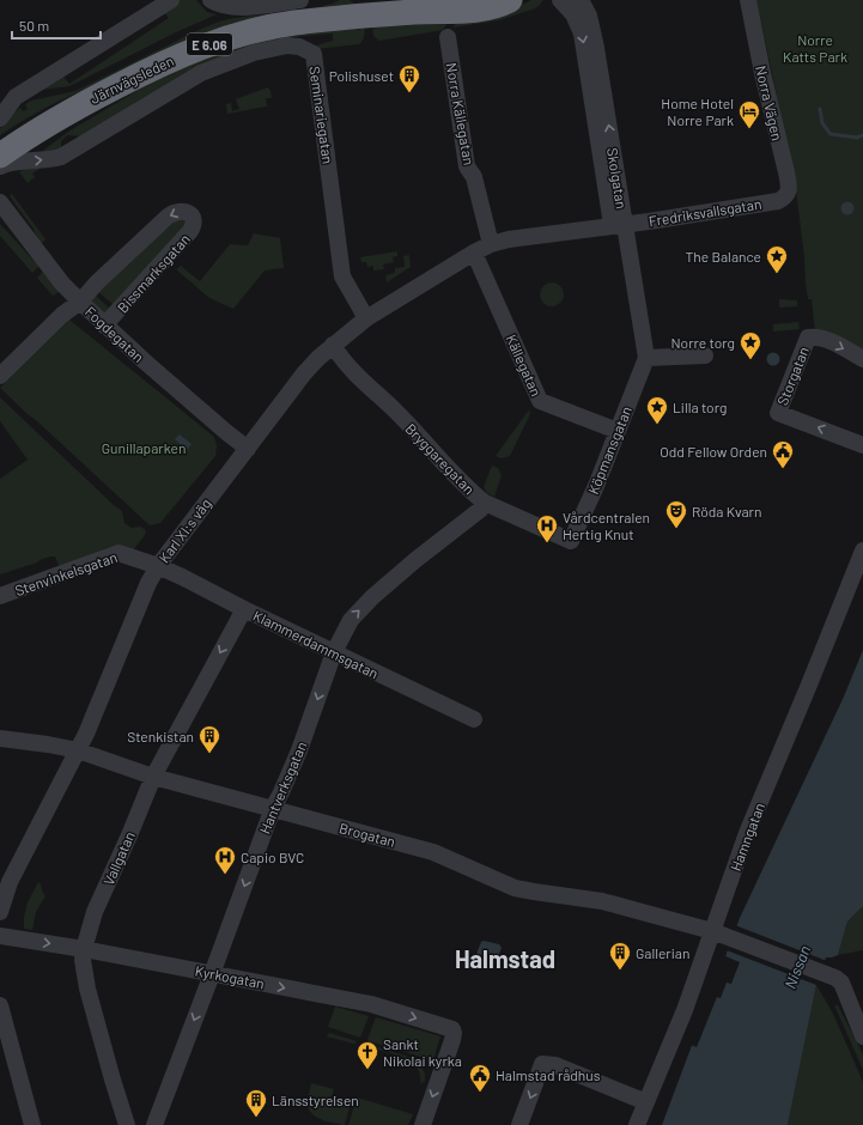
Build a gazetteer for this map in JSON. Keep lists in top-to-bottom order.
{
  "streets": {
    "highway": ["E 6.06", "Järnvägsleden"],
    "street": [
      "Norra Vägen",
      "Norra Källegatan",
      "Seminariegatan",
      "Skolgatan",
      "Fredriksvallsgatan",
      "Bissmarksgatan",
      "Fogdegatan",
      "Källegatan",
      "Storgatan",
      "Köpmansgatan",
      "Bryggaregatan",
      "Karl XI:s väg",
      "Stenvinkelsgatan",
      "Klammerdammsgatan",
      "Hantverksgatan",
      "Brogatan",
      "Hamngatan",
      "Vallgatan",
      "Kyrkogatan"
    ]
  },
  "crossings": [
    ["Norra Vägen", "Fredriksvallsgatan"],
    ["Norra Källegatan", "Fredriksvallsgatan"],
    ["Norra Källegatan", "Karl XI:s väg"],
    ["Seminariegatan", "Karl XI:s väg"],
    ["Skolgatan", "Fredriksvallsgatan"],
    ["Skolgatan", "Köpmansgatan"],
    ["Fredriksvallsgatan", "Karl XI:s väg"],
    ["Bissmarksgatan", "Fogdegatan"],
    ["Fogdegatan", "Karl XI:s väg"],
    ["Källegatan", "Köpmansgatan"],
    ["Källegatan", "Karl XI:s väg"],
    ["Köpmansgatan", "Bryggaregatan"],
    ["Bryggaregatan", "Karl XI:s väg"],
    ["Bryggaregatan", "Hantverksgatan"],
    ["Karl XI:s väg", "Stenvinkelsgatan"],
    ["Karl XI:s väg", "Klammerdammsgatan"],
    ["Karl XI:s väg", "Brogatan"],
    ["Stenvinkelsgatan", "Klammerdammsgatan"],
    ["Klammerdammsgatan", "Hantverksgatan"],
    ["Klammerdammsgatan", "Vallgatan"],
    ["Hantverksgatan", "Brogatan"],
    ["Hantverksgatan", "Kyrkogatan"],
    ["Brogatan", "Hamngatan"],
    ["Brogatan", "Vallgatan"],
    ["Vallgatan", "Kyrkogatan"]
  ],
  "districts": ["Halmstad"],
  "water": ["Nissan"],
  "parks": ["Norre Katts Park", "Gunillaparken"],
  "places": {
    "building": [
      "Polishuset",
      "Stenkistan",
      "Gallerian",
      "Länsstyrelsen"
    ],
    "hotel": ["Home Hotel Norre Park"],
    "place": ["The Balance", "Norre torg", "Lilla torg"],
    "public building": ["Odd Fellow Orden", "Halmstad rådhus"],
    "theatre": ["Röda Kvarn"],
    "hospital": ["Vårdcentralen Hertig Knut", "Capio BVC"],
    "church": ["Sankt Nikolai kyrka"]
  },
  "scale_bar": "50 m"
}
